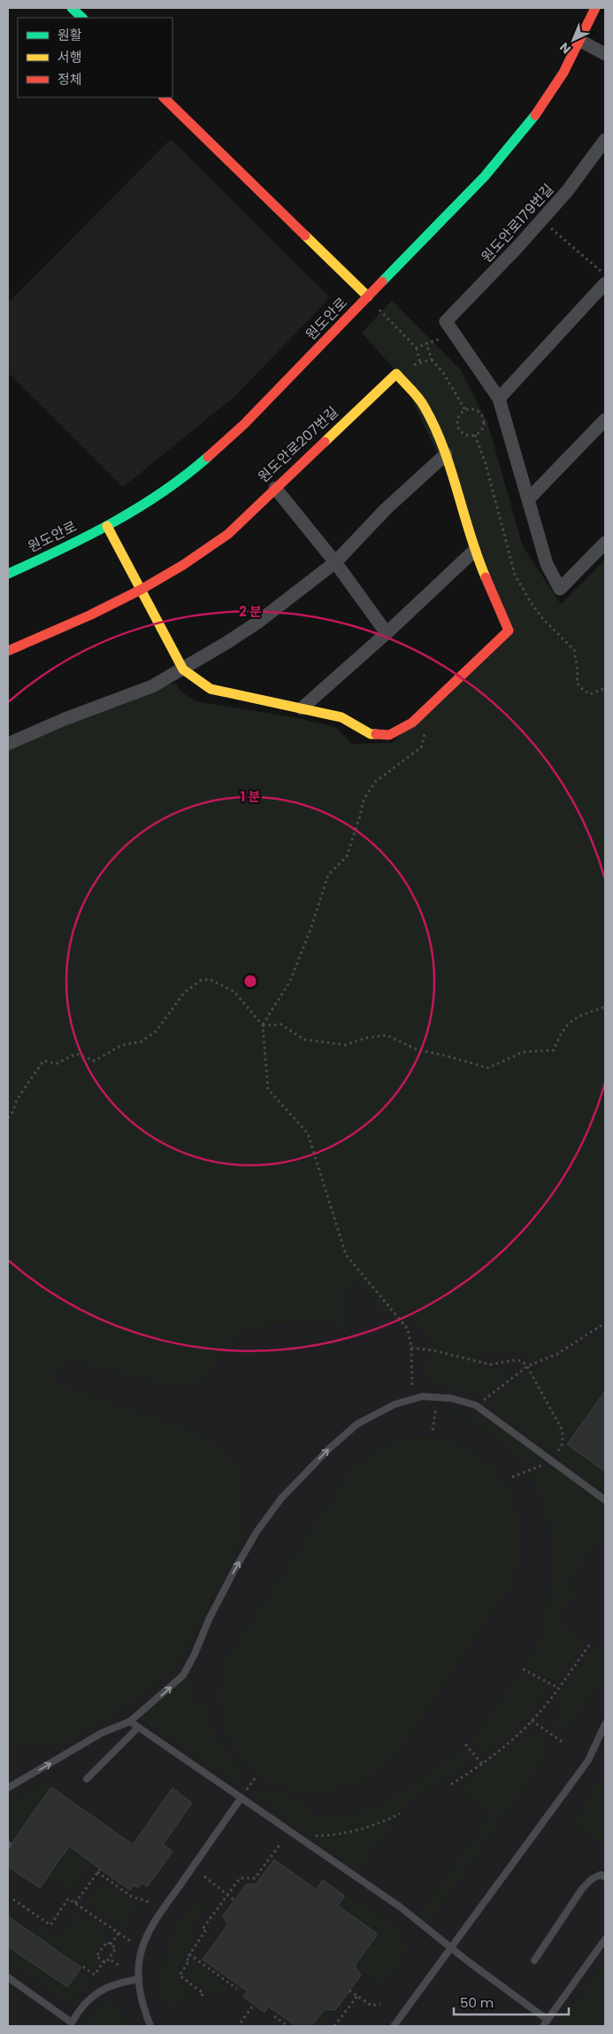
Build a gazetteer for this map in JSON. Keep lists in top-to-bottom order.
{
  "streets": {
    "street": ["원도안로179번길", "원도안로", "원도안로207번길"]
  },
  "crossings": [
    ["원도안로", "원도안로207번길"]
  ],
  "legend": ["원활", "서행", "정체"],
  "scale_bar": "50 m",
  "north": "bottom left",
  "rings": ["2 분", "1 분"]
}
